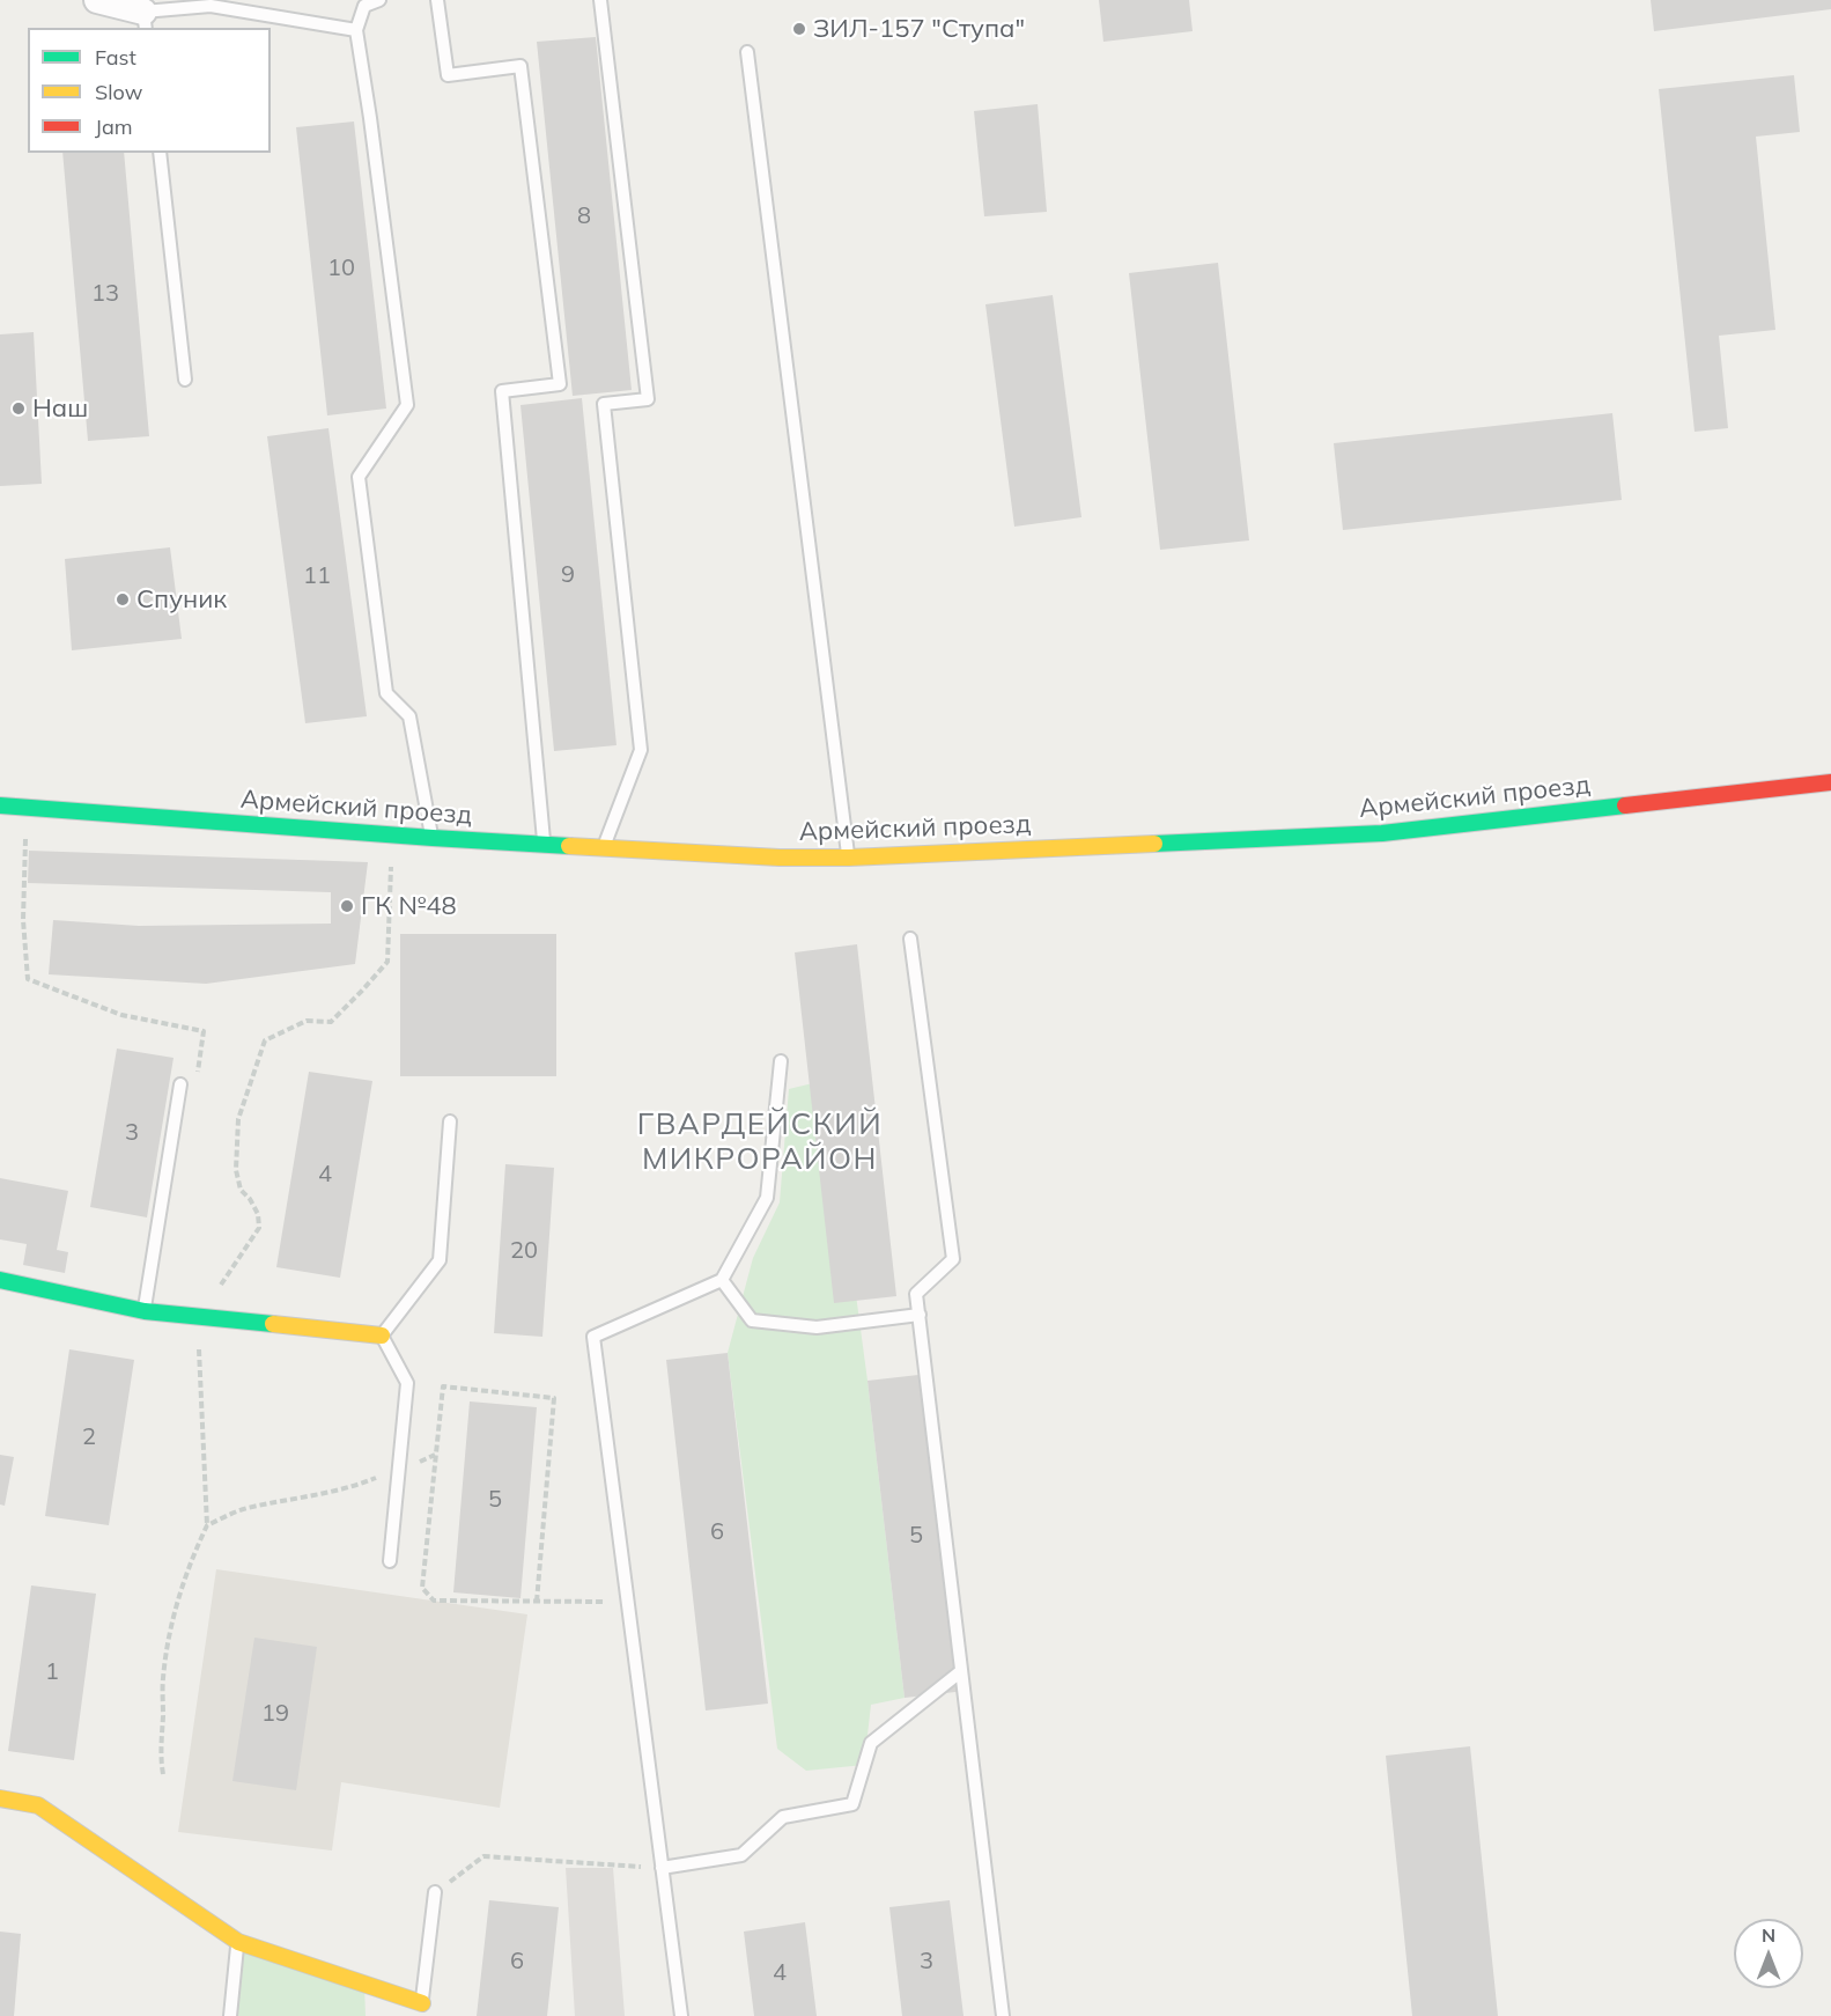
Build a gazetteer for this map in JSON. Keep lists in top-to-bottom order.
{
  "streets": {
    "street": ["Армейский проезд"]
  },
  "districts": ["ГВАРДЕЙСКИЙ МИКРОРАЙОН"],
  "places": [
    "ЗИЛ-157 \"Ступа\"",
    "Наш",
    "Спуник",
    "ГК №48"
  ],
  "house_numbers": [
    "8",
    "10",
    "13",
    "9",
    "11",
    "3",
    "4",
    "20",
    "2",
    "5",
    "6",
    "5",
    "1",
    "19",
    "6",
    "3",
    "4"
  ],
  "legend": ["Fast", "Slow", "Jam"],
  "north": "top"
}
